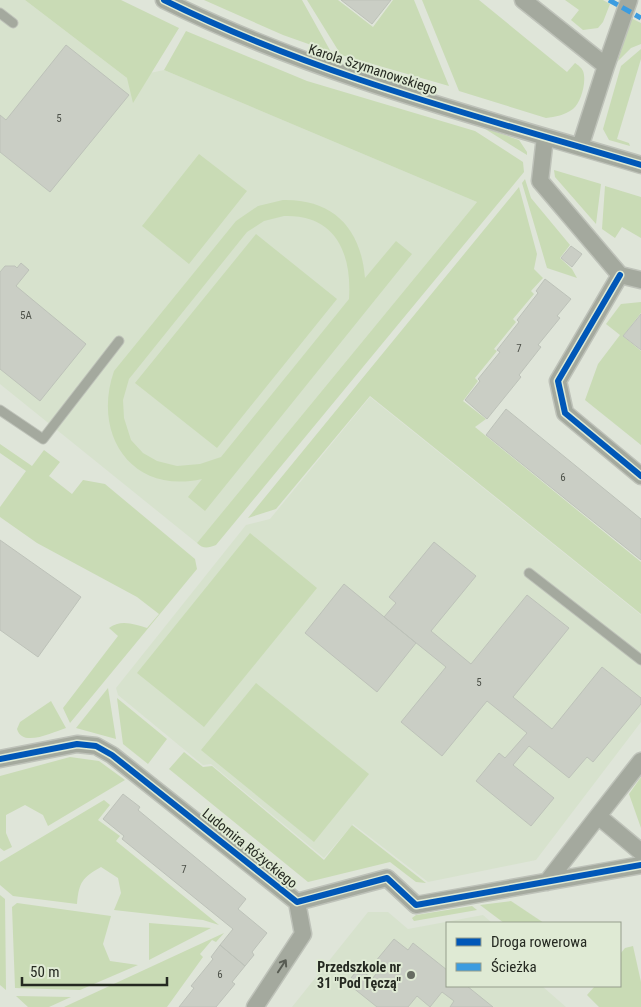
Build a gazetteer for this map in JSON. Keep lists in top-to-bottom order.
{
  "streets": {
    "street": ["Karola Szymanowskiego", "Ludomira Różyckiego"]
  },
  "places": ["Przedszkole nr 31 \"Pod Tęczą\""],
  "house_numbers": [
    "5",
    "5A",
    "7",
    "6",
    "5",
    "7",
    "6"
  ],
  "legend": ["Droga rowerowa", "Ścieżka"],
  "scale_bar": "50 m"
}
